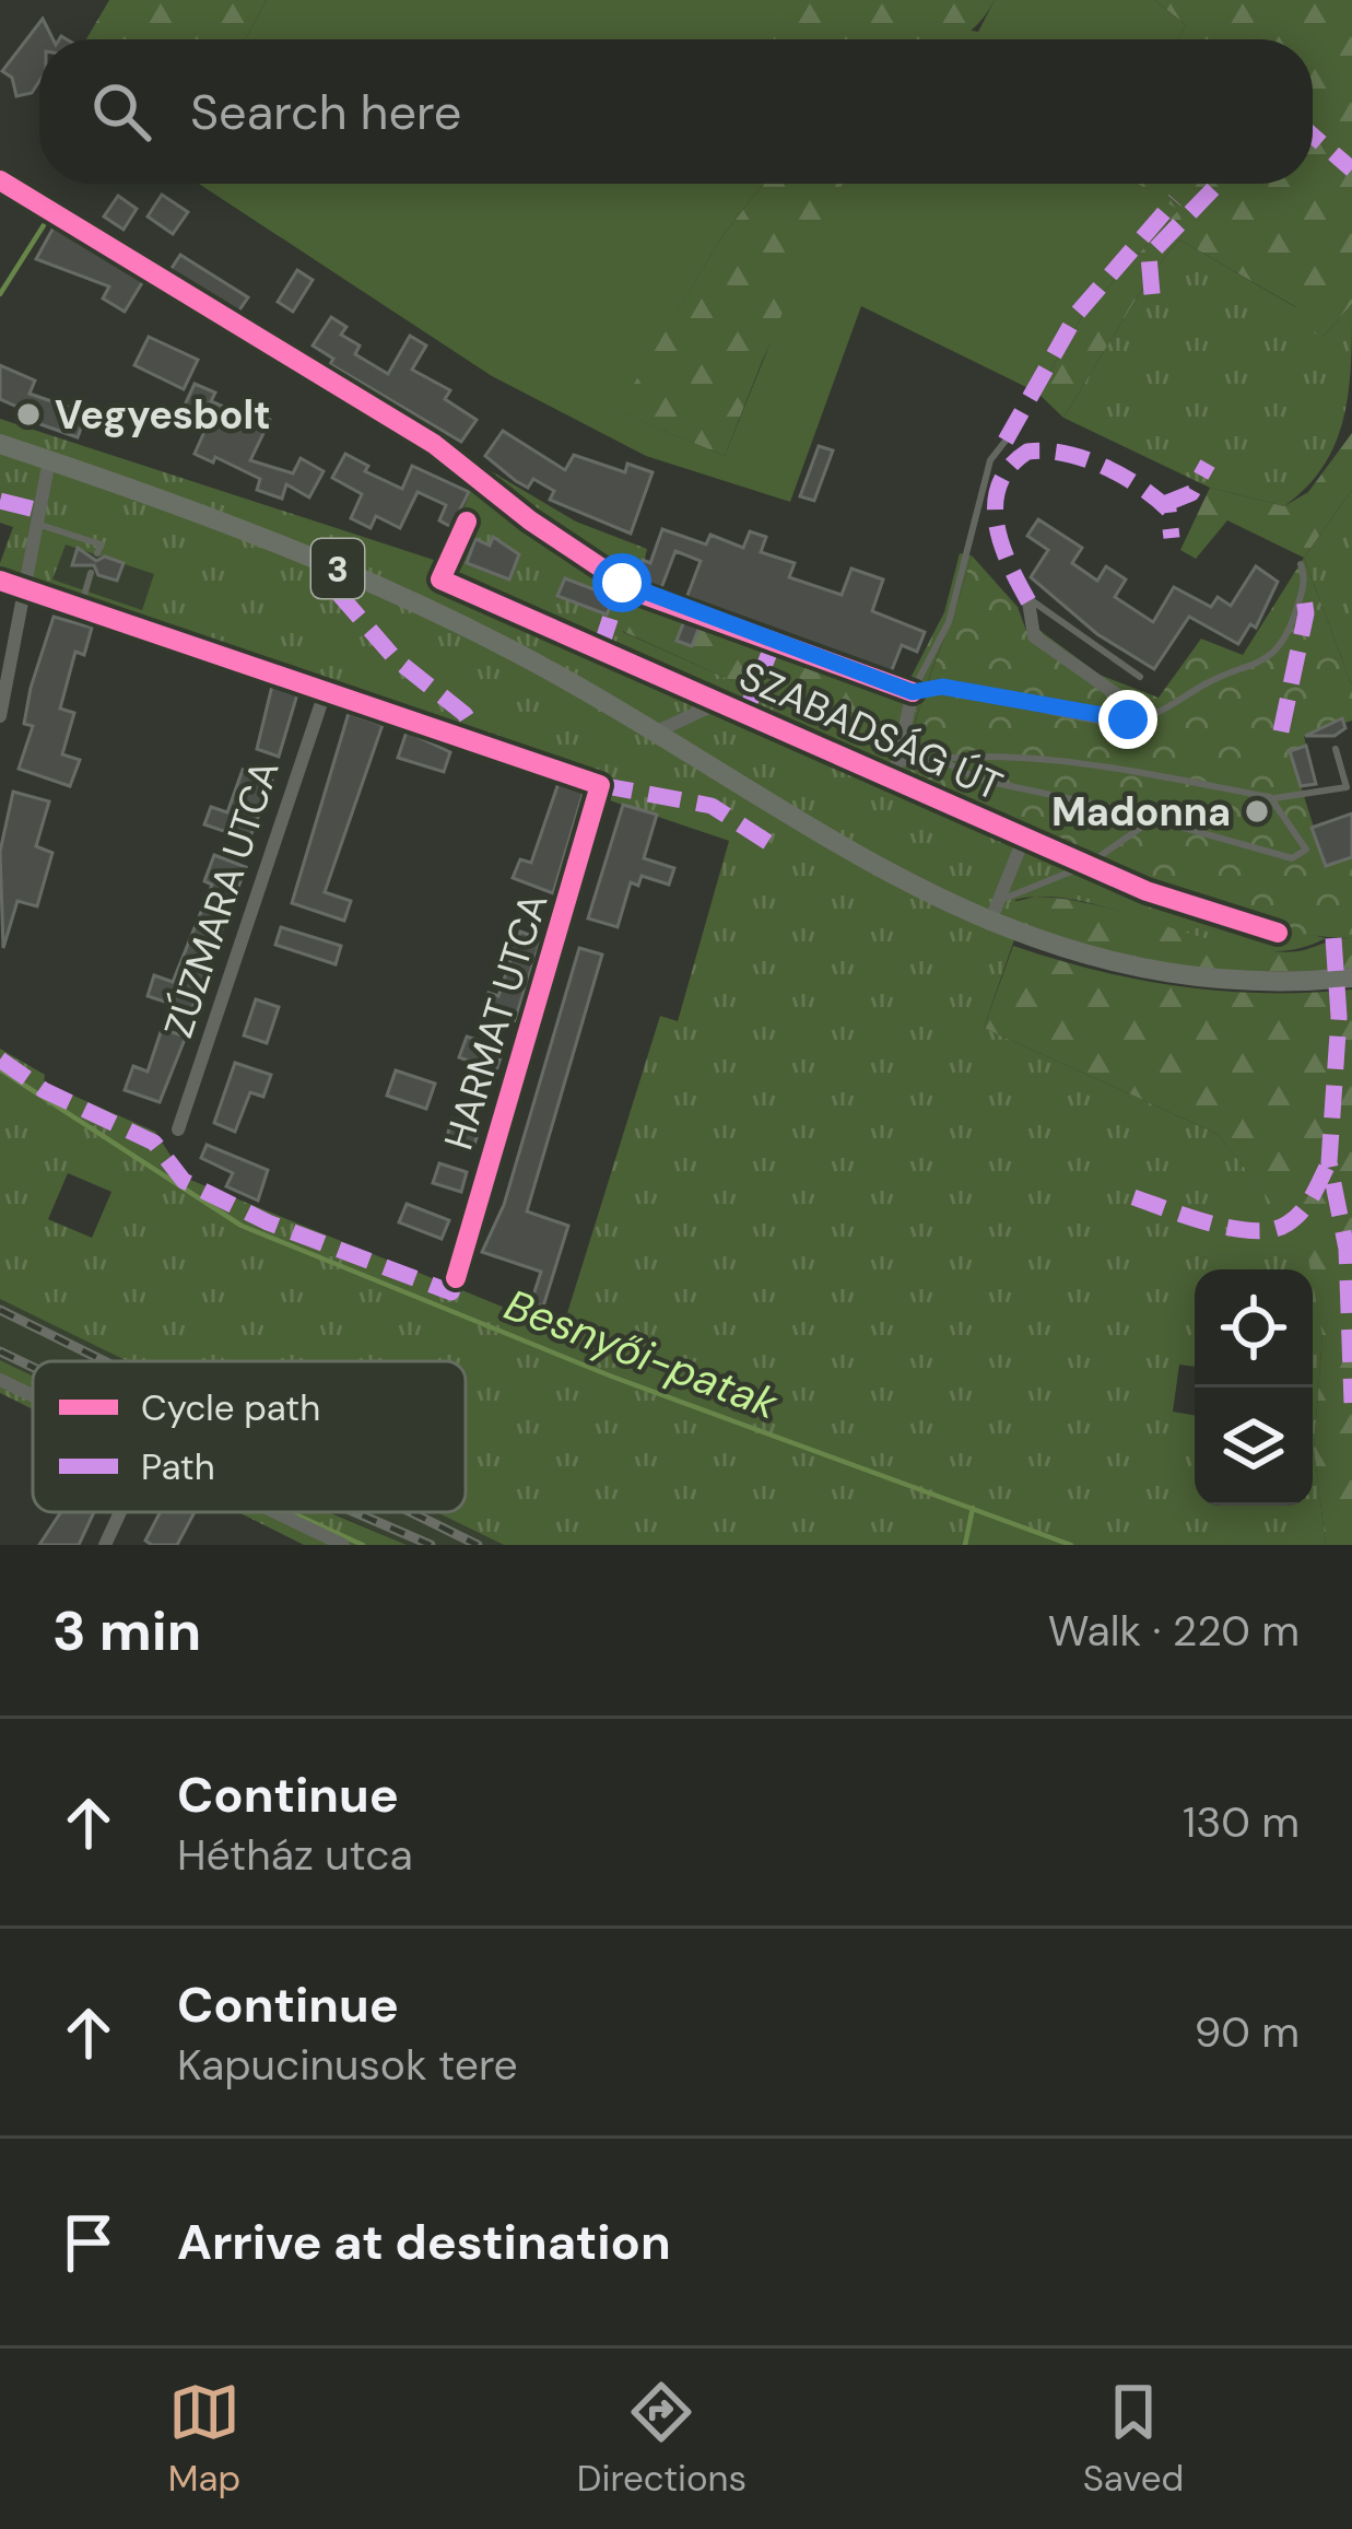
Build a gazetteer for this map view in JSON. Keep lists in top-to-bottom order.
{
  "streets": {
    "main road": ["3"],
    "street": ["SZABADSÁG ÚT", "ZÚZMARA UTCA", "HARMAT UTCA"]
  },
  "crossings": [
    ["3", "SZABADSÁG ÚT"],
    ["ZÚZMARA UTCA", "HARMAT UTCA"]
  ],
  "water": ["Besnyői-patak"],
  "places": ["Vegyesbolt", "Madonna"],
  "legend": ["Cycle path", "Path"],
  "page": {
    "search": "Search here",
    "heading": ["3 min", "Walk · 220 m"],
    "list": [
      ["Continue", "Hétház utca", "130 m"],
      ["Continue", "Kapucinusok tere", "90 m"],
      "Arrive at destination"
    ],
    "nav": ["Map", "Directions", "Saved"]
  }
}
